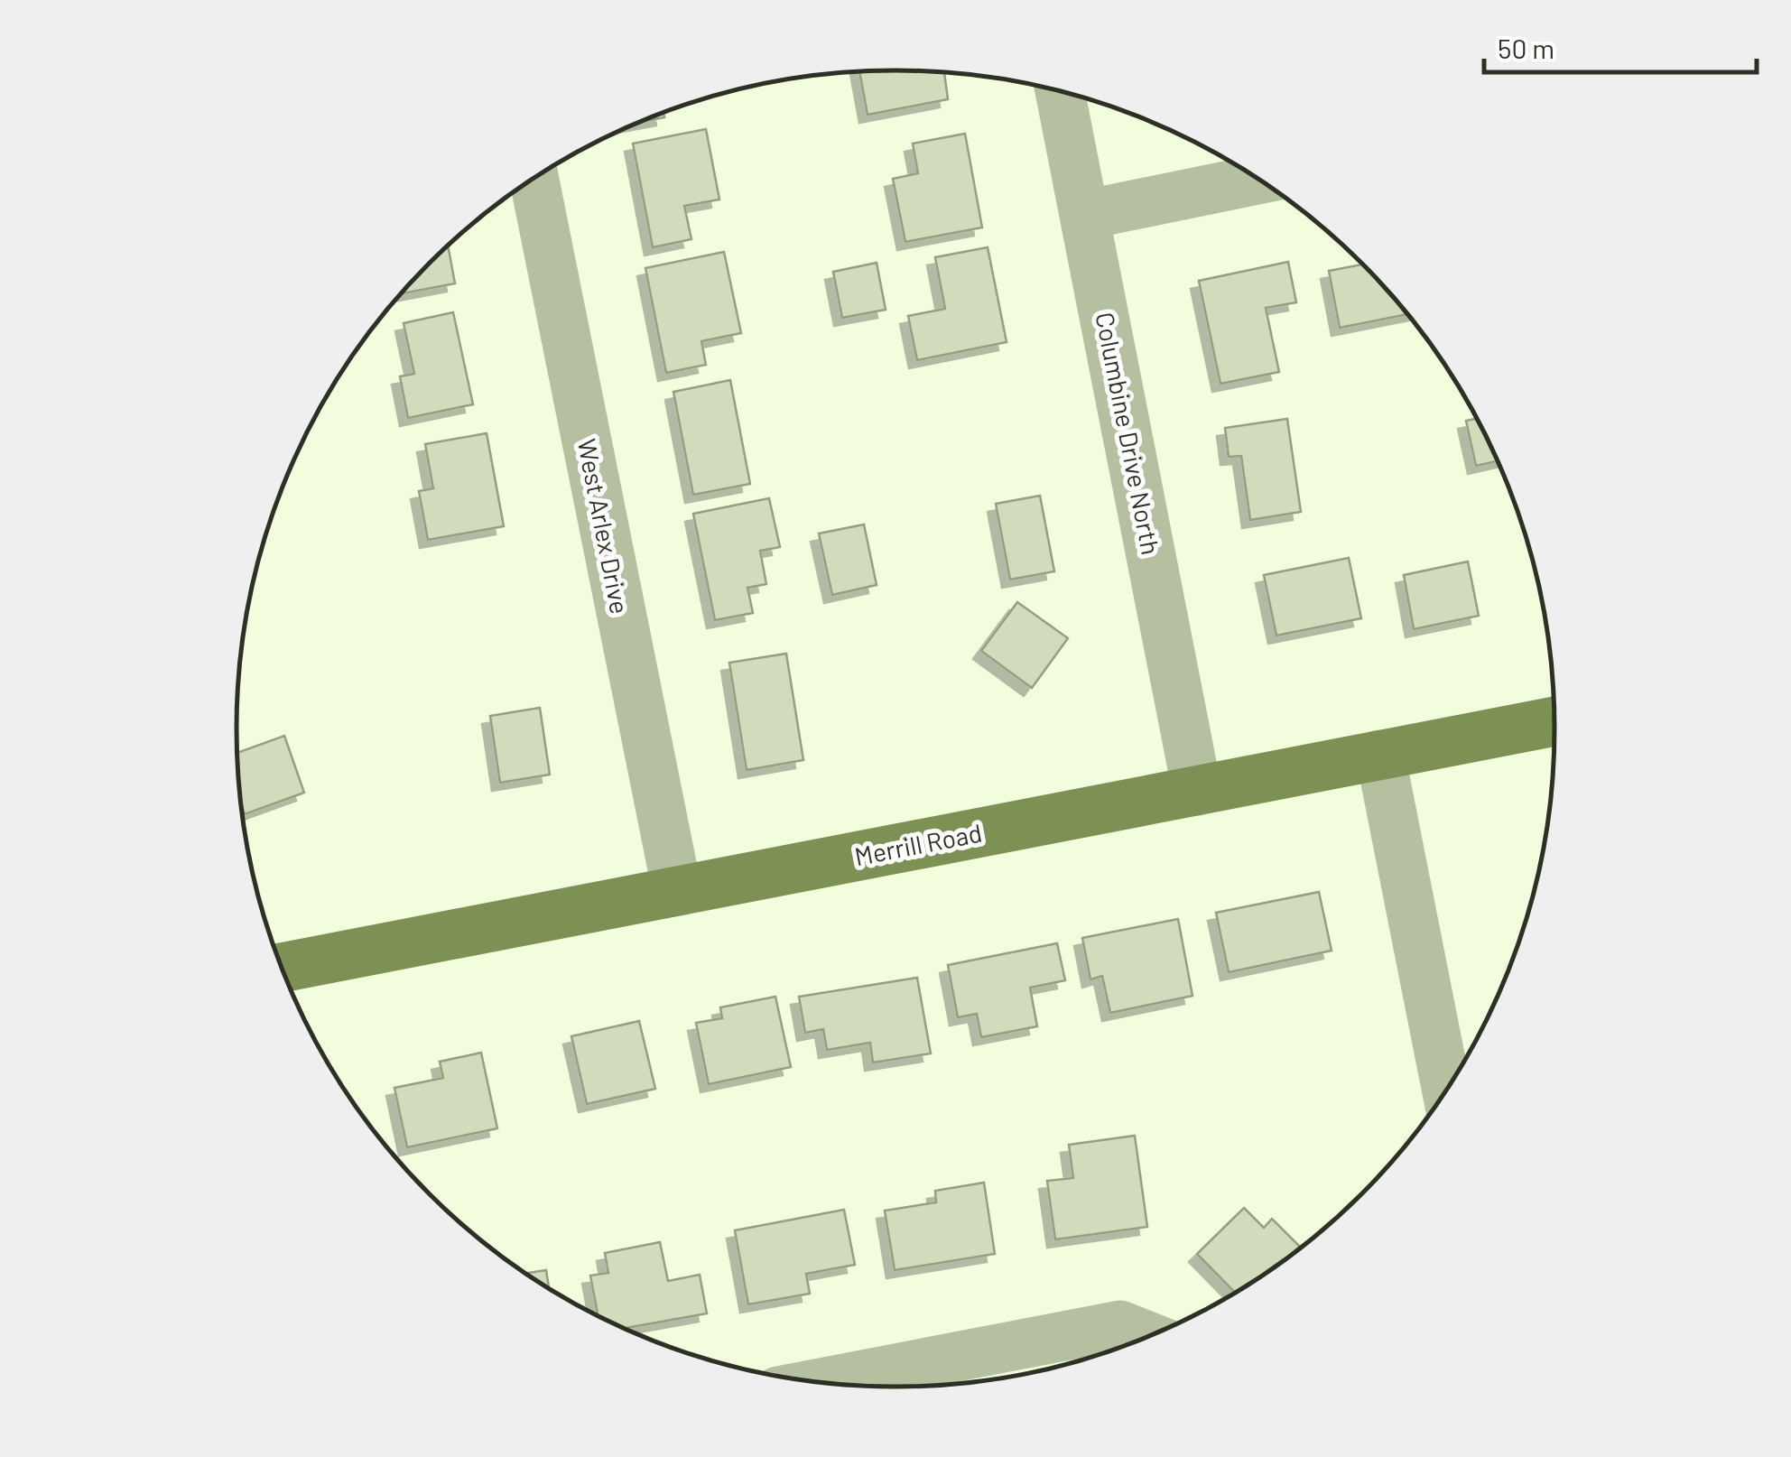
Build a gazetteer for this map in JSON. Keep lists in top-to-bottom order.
{
  "streets": {
    "main road": ["Merrill Road"],
    "street": ["Columbine Drive North", "West Arlex Drive"]
  },
  "crossings": [
    ["Columbine Drive North", "Merrill Road"],
    ["West Arlex Drive", "Merrill Road"]
  ],
  "scale_bar": "50 m"
}
